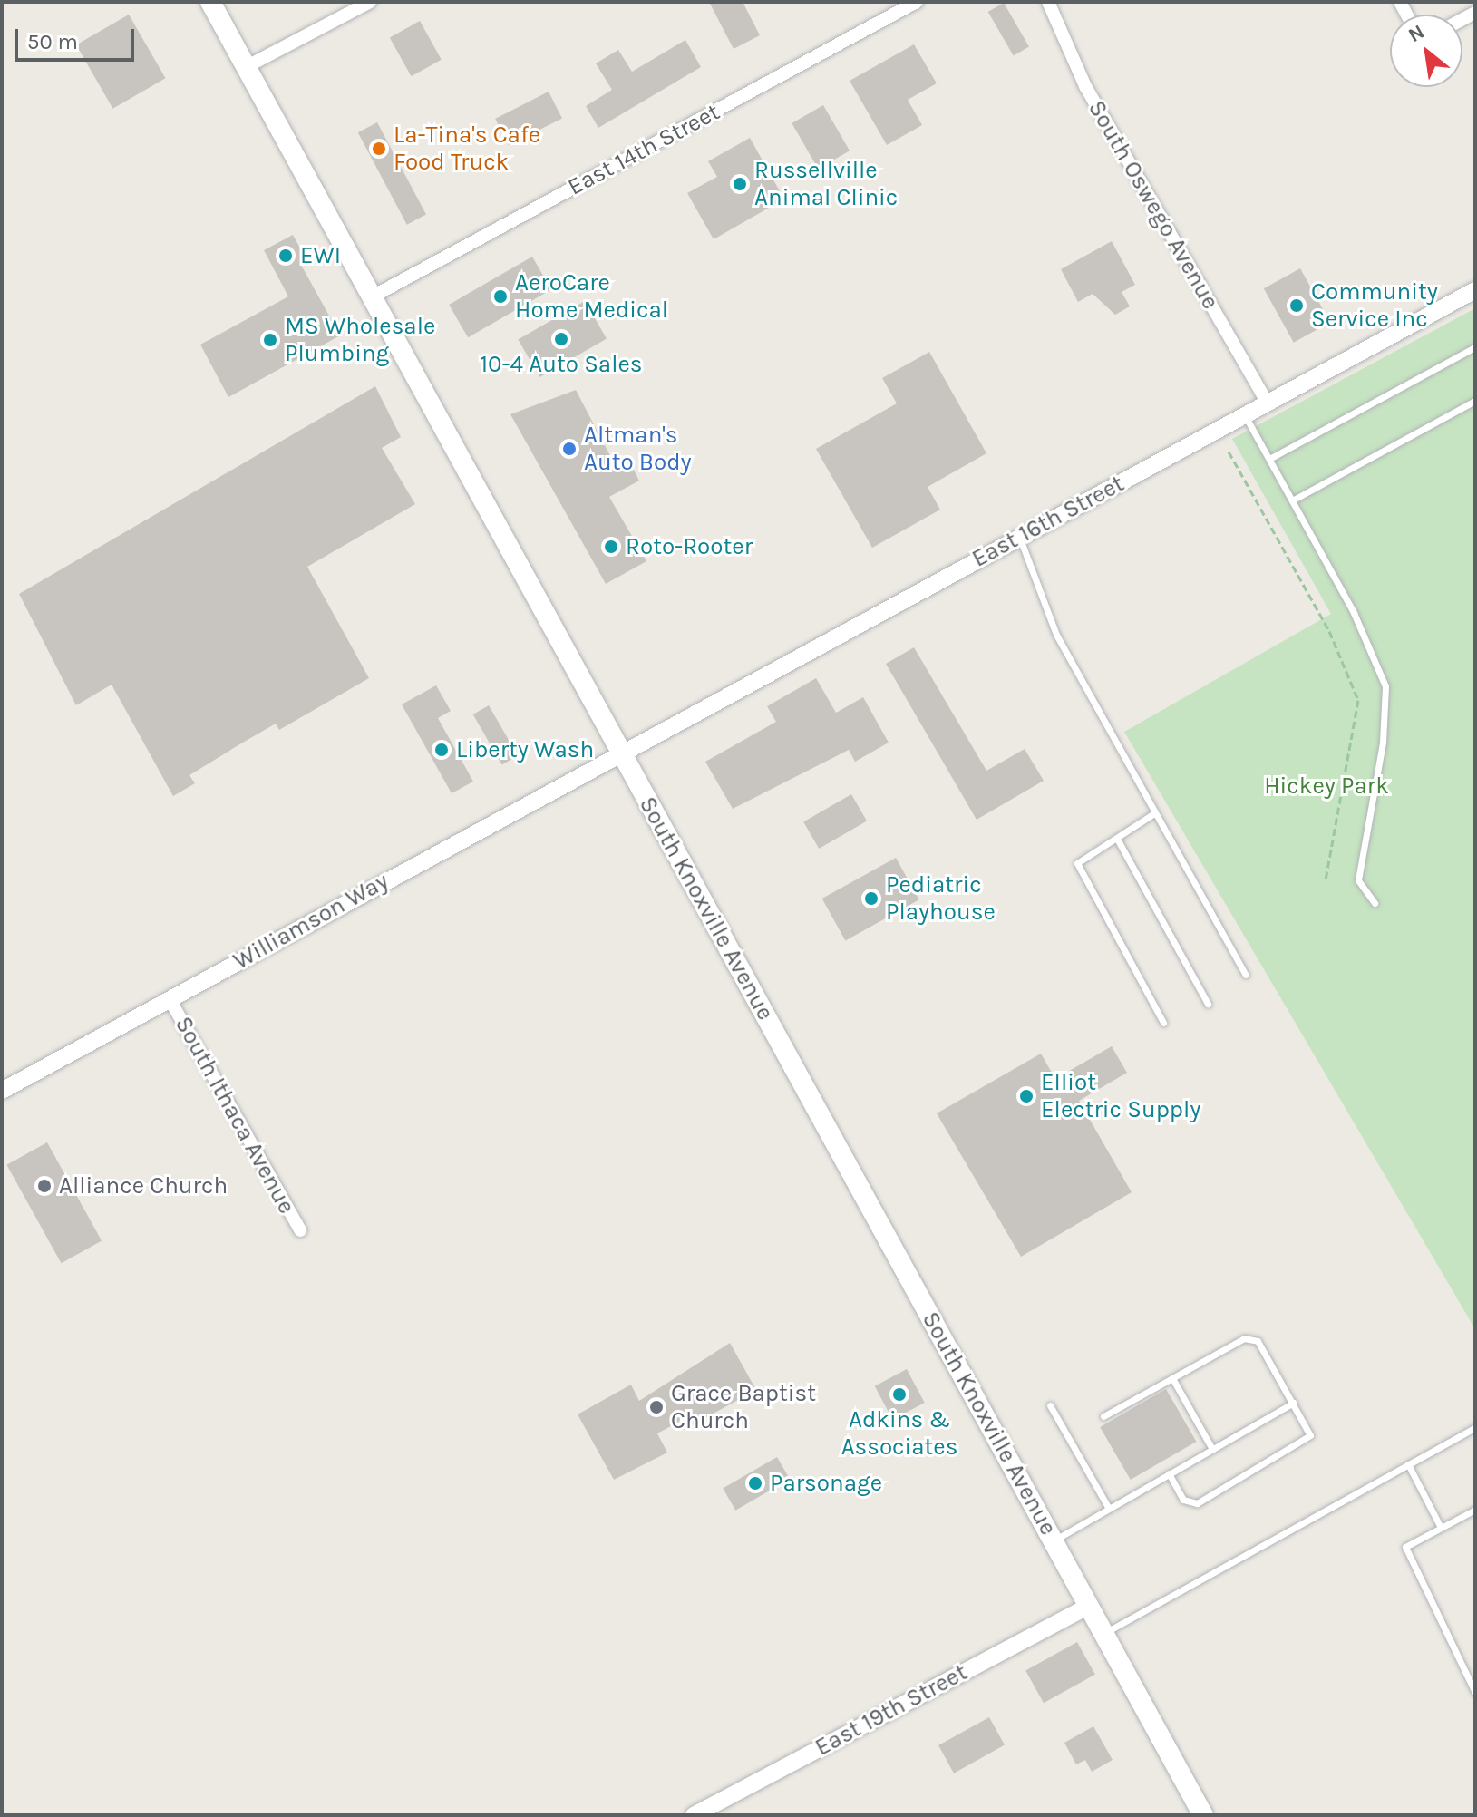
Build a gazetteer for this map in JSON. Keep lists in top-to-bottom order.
{
  "streets": {
    "main road": ["South Knoxville Avenue"],
    "street": [
      "East 14th Street",
      "South Oswego Avenue",
      "East 16th Street",
      "Williamson Way",
      "South Ithaca Avenue",
      "East 19th Street"
    ]
  },
  "crossings": [
    ["East 14th Street", "South Knoxville Avenue"],
    ["South Oswego Avenue", "East 16th Street"],
    ["East 16th Street", "South Knoxville Avenue"],
    ["East 16th Street", "Williamson Way"],
    ["South Knoxville Avenue", "Williamson Way"],
    ["South Knoxville Avenue", "East 19th Street"],
    ["Williamson Way", "South Ithaca Avenue"]
  ],
  "parks": ["Hickey Park"],
  "places": [
    "La-Tina's Cafe Food Truck",
    "Russellville Animal Clinic",
    "EWI",
    "AeroCare Home Medical",
    "Community Service Inc",
    "10-4 Auto Sales",
    "MS Wholesale Plumbing",
    "Altman's Auto Body",
    "Roto-Rooter",
    "Liberty Wash",
    "Pediatric Playhouse",
    "Elliot Electric Supply",
    "Alliance Church",
    "Adkins & Associates",
    "Grace Baptist Church",
    "Parsonage"
  ],
  "scale_bar": "50 m",
  "north": "top left"
}
